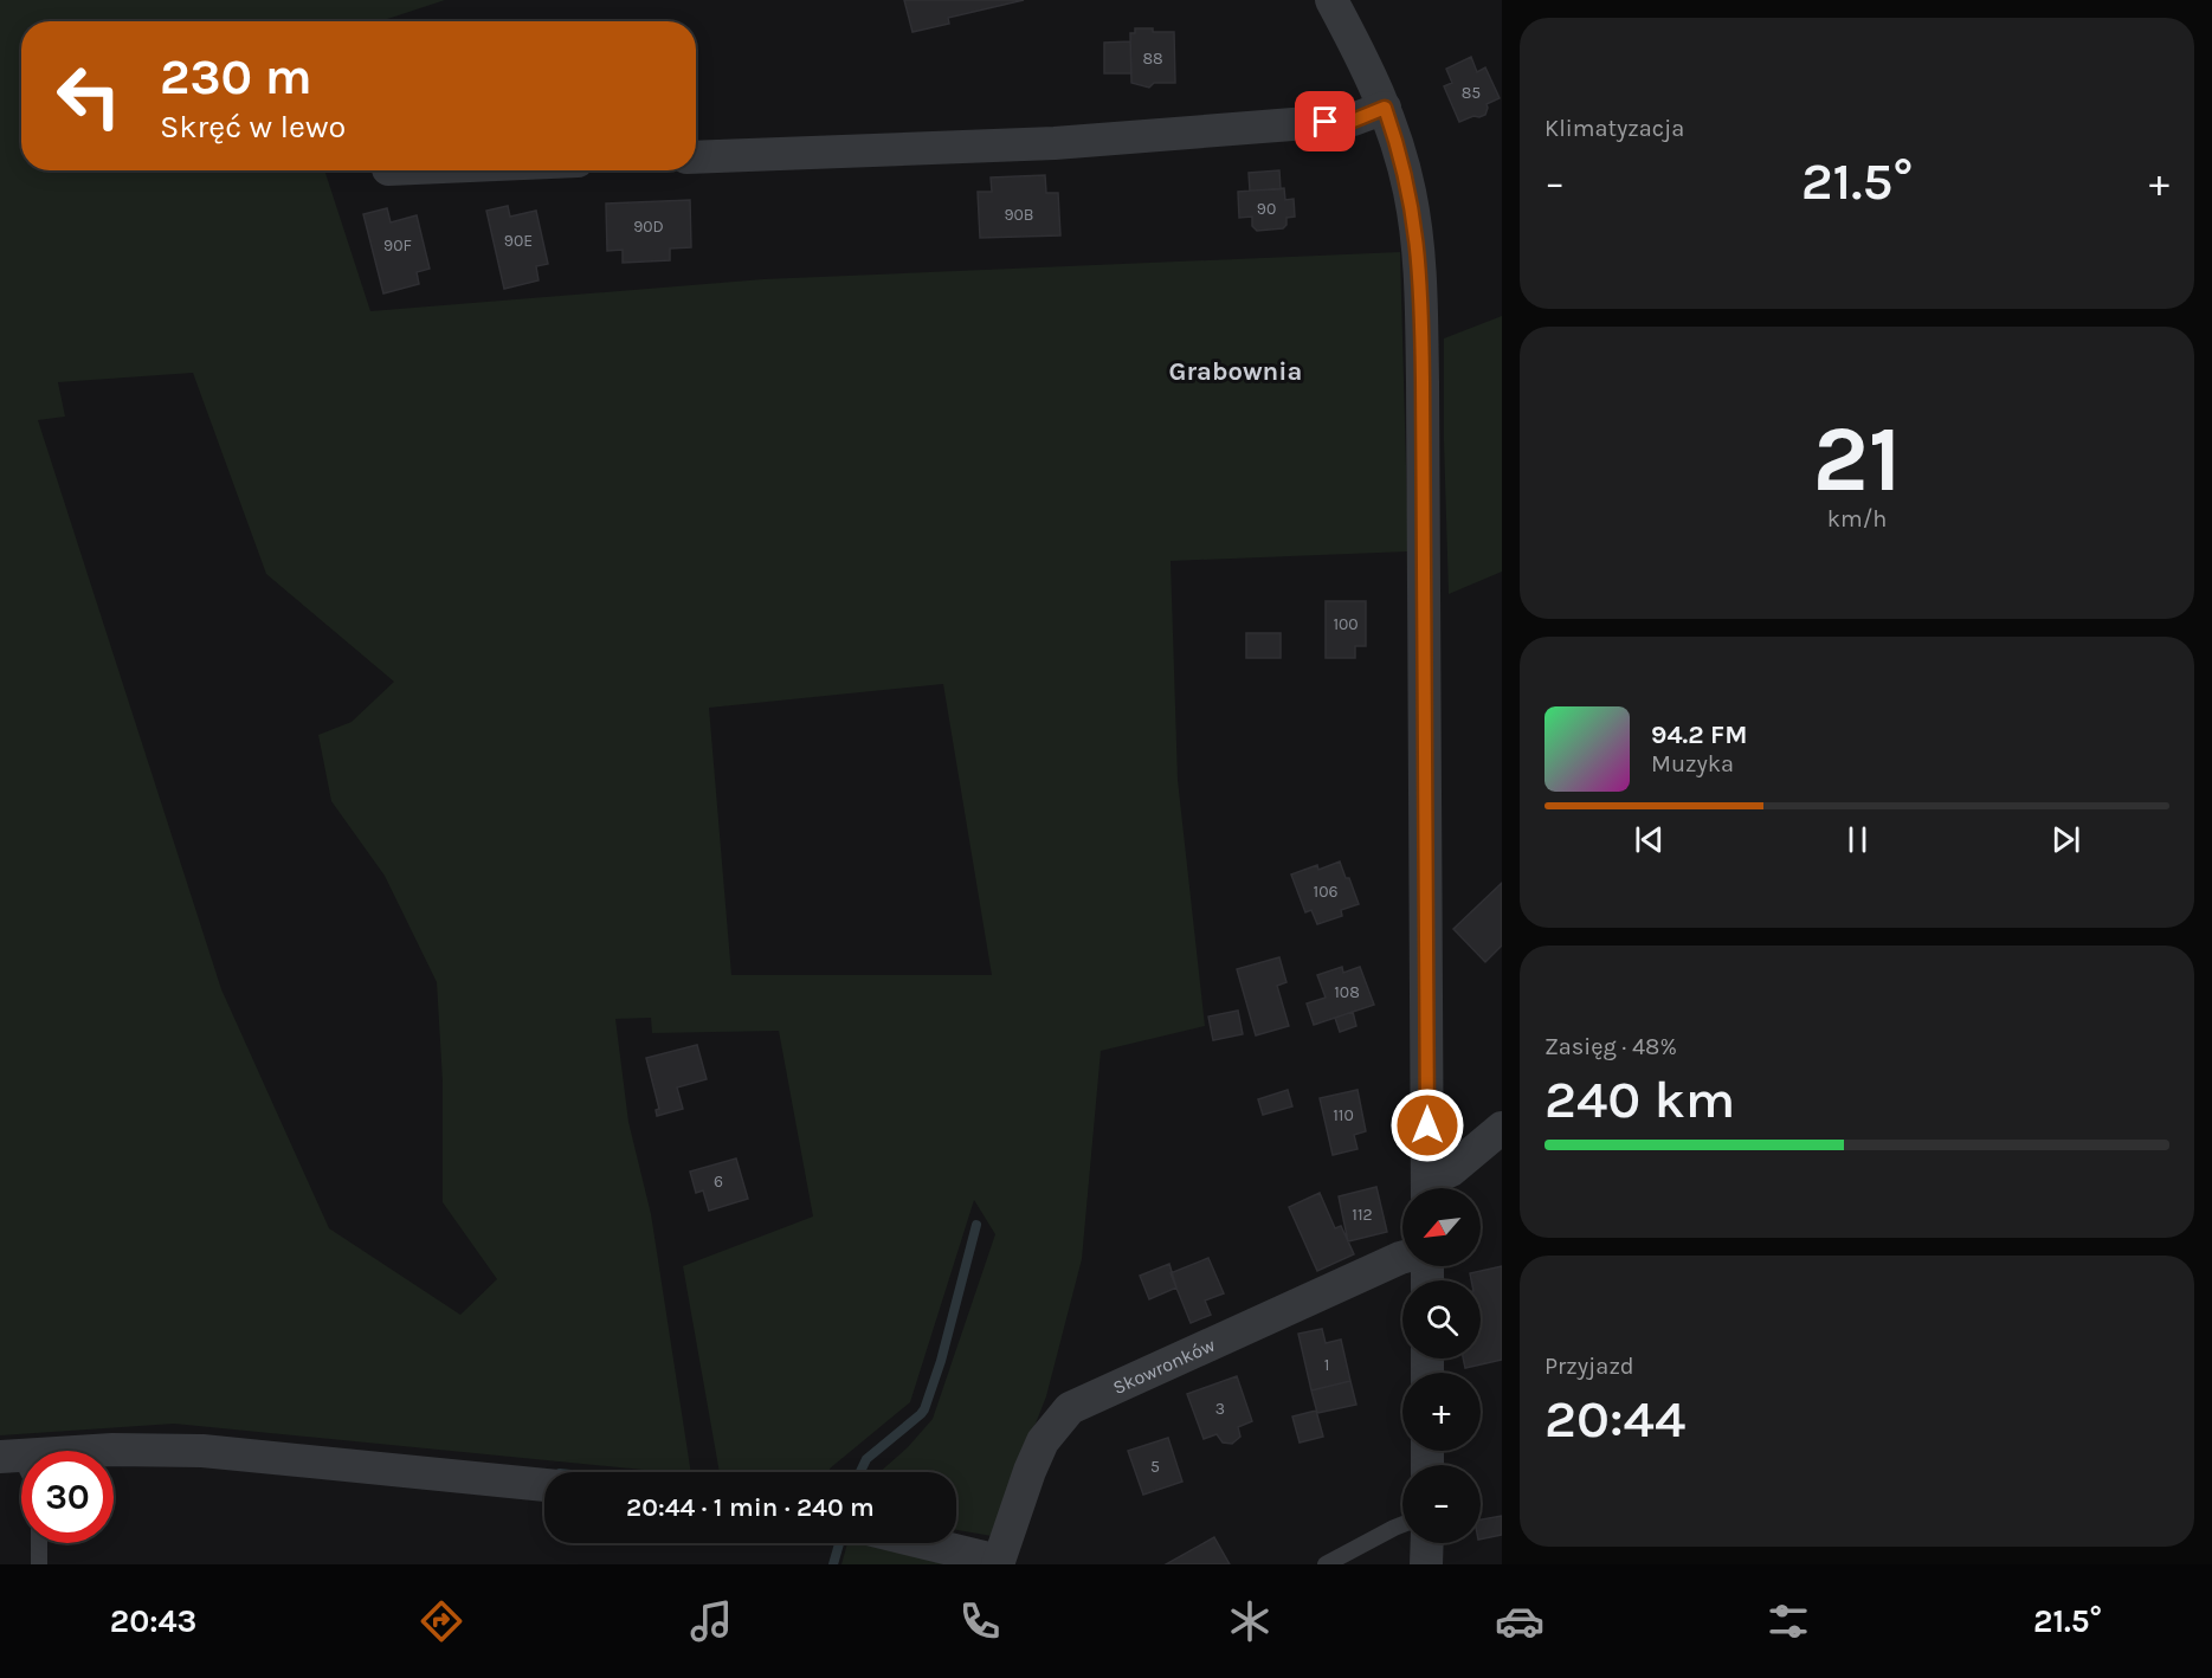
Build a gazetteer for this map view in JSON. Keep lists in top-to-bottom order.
{
  "streets": {
    "street": ["Skowronków"]
  },
  "districts": ["Grabownia"],
  "house_numbers": [
    "88",
    "85",
    "90",
    "90B",
    "90D",
    "90E",
    "90F",
    "100",
    "106",
    "108",
    "110",
    "6",
    "112",
    "1",
    "3",
    "5"
  ],
  "north": "bottom left",
  "page": {
    "tile": [
      "Klimatyzacja",
      ["21", "km/h"],
      ["Zasięg · 48%", "240 km"],
      ["Przyjazd", "20:44"]
    ],
    "turn": ["230 m", "Skręć w lewo"],
    "heat": ["−", "21.5°", "+"],
    "song": ["94.2 FM", "Muzyka"],
    "map_buttons": ["+", "−"],
    "limit": "30",
    "trip": "20:44 · 1 min · 240 m",
    "tabs": ["20:43", "21.5°"]
  }
}
